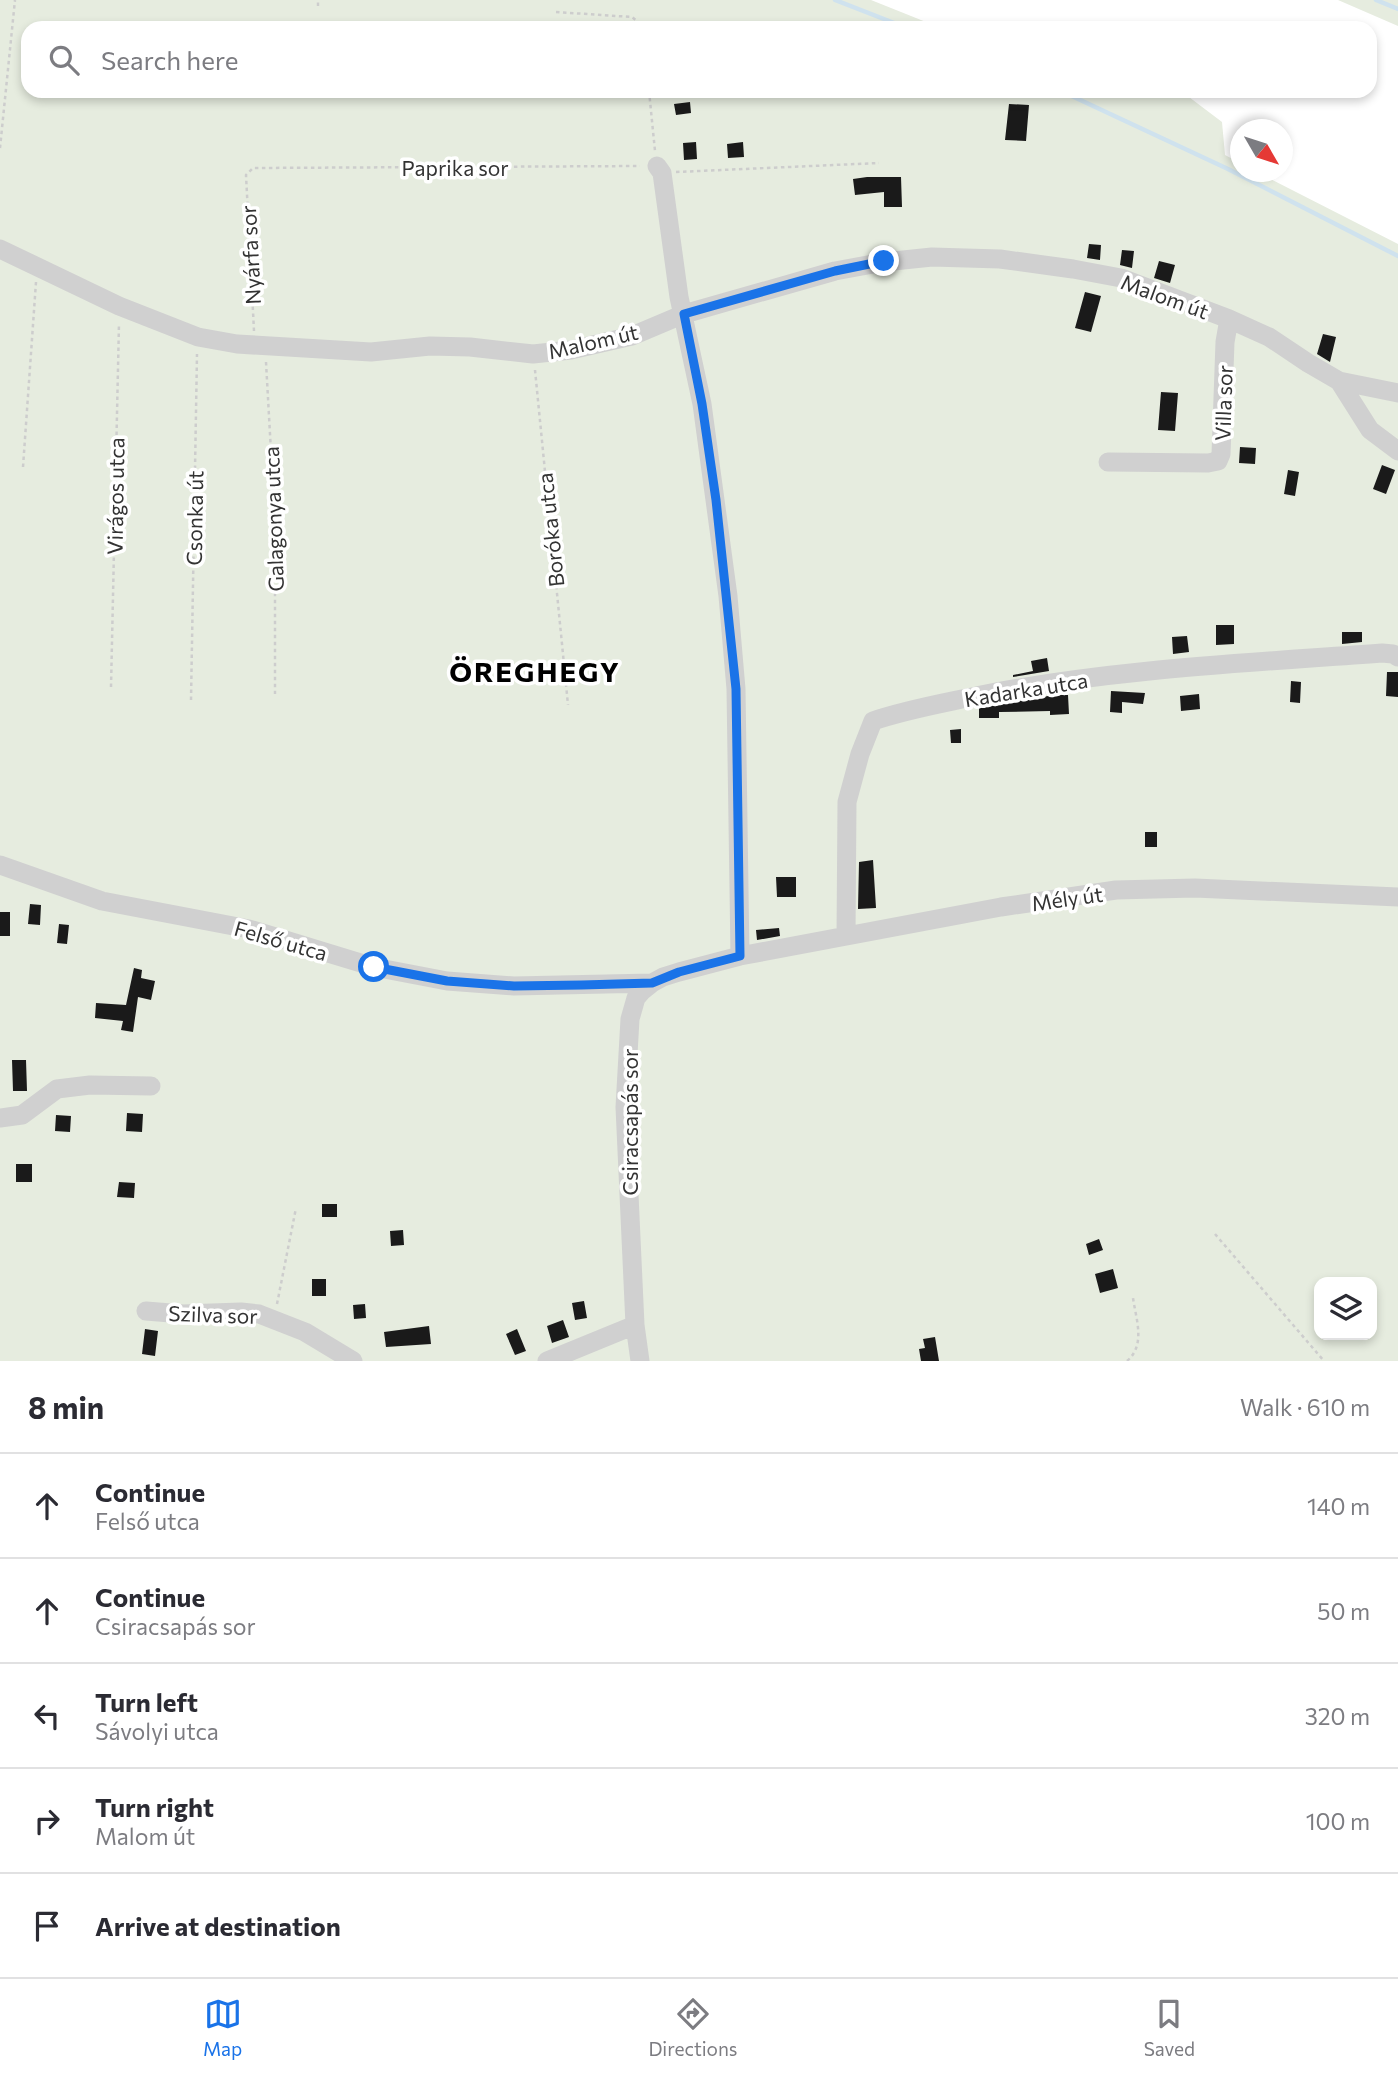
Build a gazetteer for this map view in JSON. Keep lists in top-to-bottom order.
{
  "streets": {
    "street": [
      "Malom út",
      "Villa sor",
      "Kadarka utca",
      "Mély út",
      "Felső utca",
      "Csiracsapás sor",
      "Szilva sor"
    ],
    "path": [
      "Paprika sor",
      "Nyárfa sor",
      "Virágos utca",
      "Csonka út",
      "Galagonya utca",
      "Boróka utca"
    ]
  },
  "crossings": [
    ["Paprika sor", "Nyárfa sor"],
    ["Nyárfa sor", "Malom út"],
    ["Nyárfa sor", "Galagonya utca"],
    ["Malom út", "Villa sor"],
    ["Malom út", "Virágos utca"],
    ["Malom út", "Csonka út"],
    ["Malom út", "Galagonya utca"],
    ["Malom út", "Boróka utca"],
    ["Kadarka utca", "Mély út"],
    ["Felső utca", "Csiracsapás sor"]
  ],
  "districts": ["ÖREGHEGY"],
  "north": "bottom right",
  "page": {
    "search": "Search here",
    "heading": ["8 min", "Walk · 610 m"],
    "list": [
      ["Continue", "Felső utca", "140 m"],
      ["Continue", "Csiracsapás sor", "50 m"],
      ["Turn left", "Sávolyi utca", "320 m"],
      ["Turn right", "Malom út", "100 m"],
      "Arrive at destination"
    ],
    "nav": ["Map", "Directions", "Saved"]
  }
}
